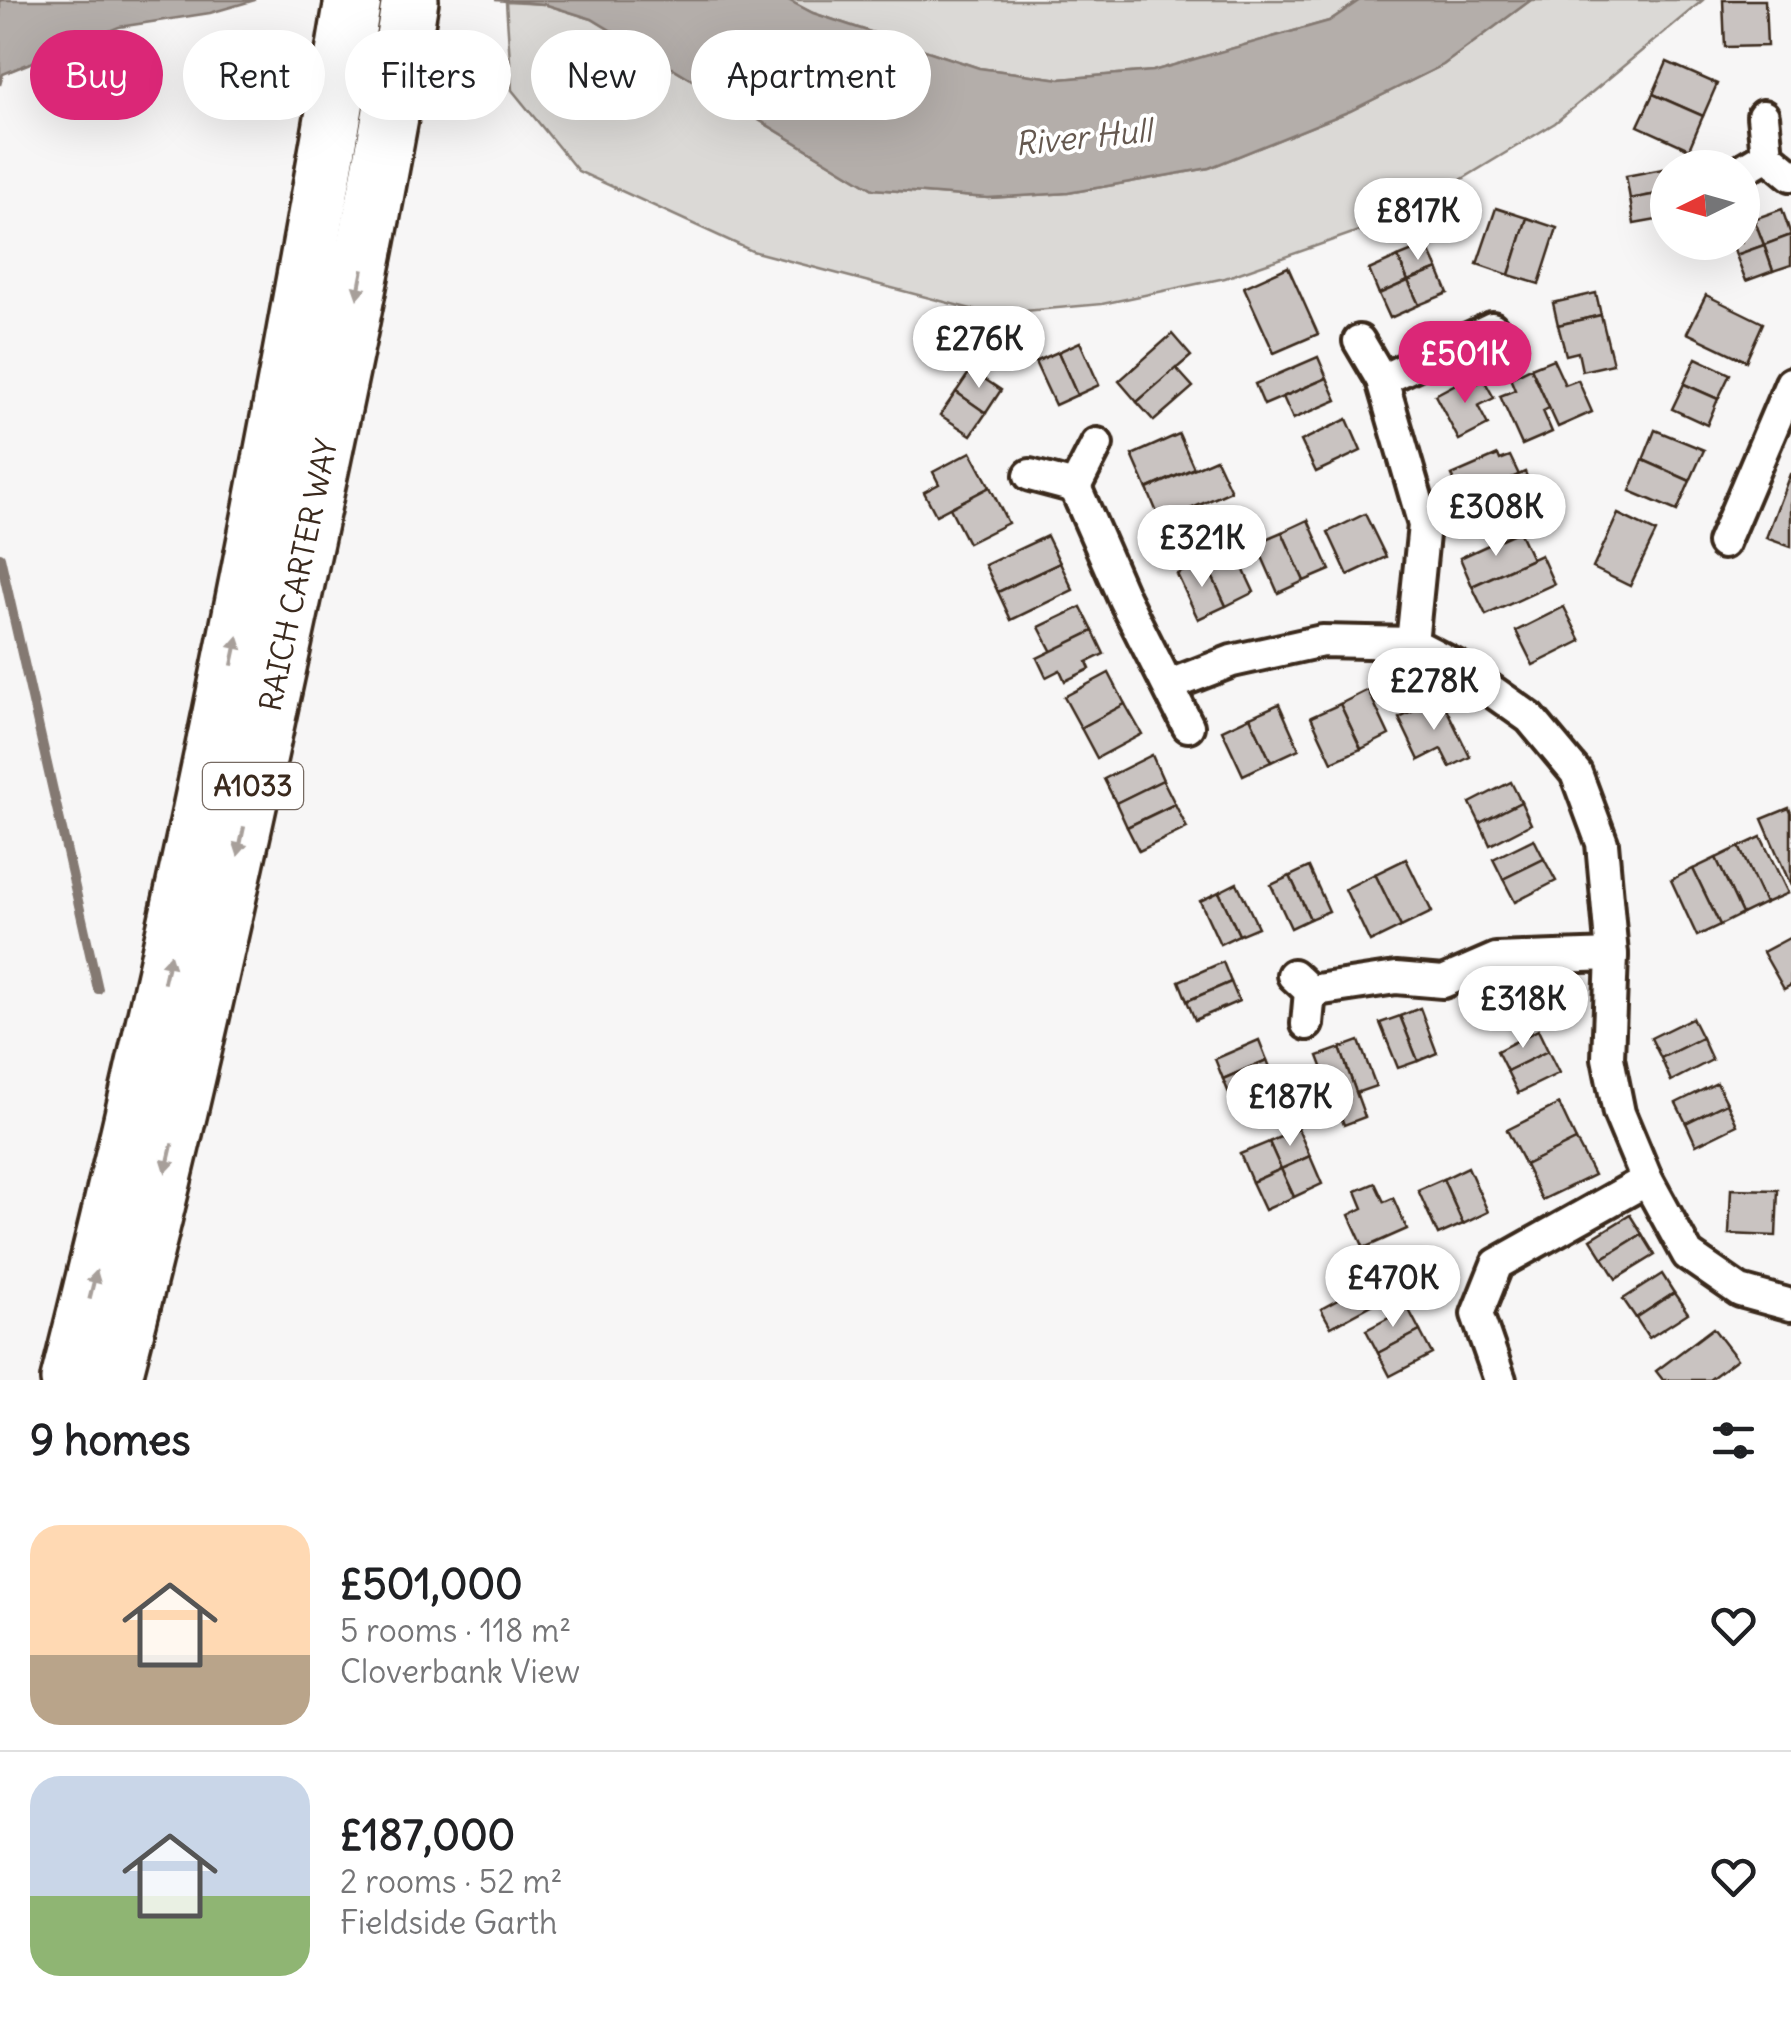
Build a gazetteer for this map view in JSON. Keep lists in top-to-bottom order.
{
  "streets": {
    "highway": ["RAICH CARTER WAY", "A1033"]
  },
  "water": ["River Hull"],
  "north": "left",
  "page": {
    "chip": [
      "Buy",
      "Rent",
      "Filters",
      "New",
      "Apartment"
    ],
    "price": [
      "£817K",
      "£276K",
      "£501K",
      "£308K",
      "£321K",
      "£278K",
      "£318K",
      "£187K",
      "£470K"
    ],
    "heading": "9 homes",
    "list": [
      {
        "name": "£501,000",
        "note": "5 rooms · 118 m² · Cloverbank View"
      },
      {
        "name": "£187,000",
        "note": "2 rooms · 52 m² · Fieldside Garth"
      }
    ]
  }
}
